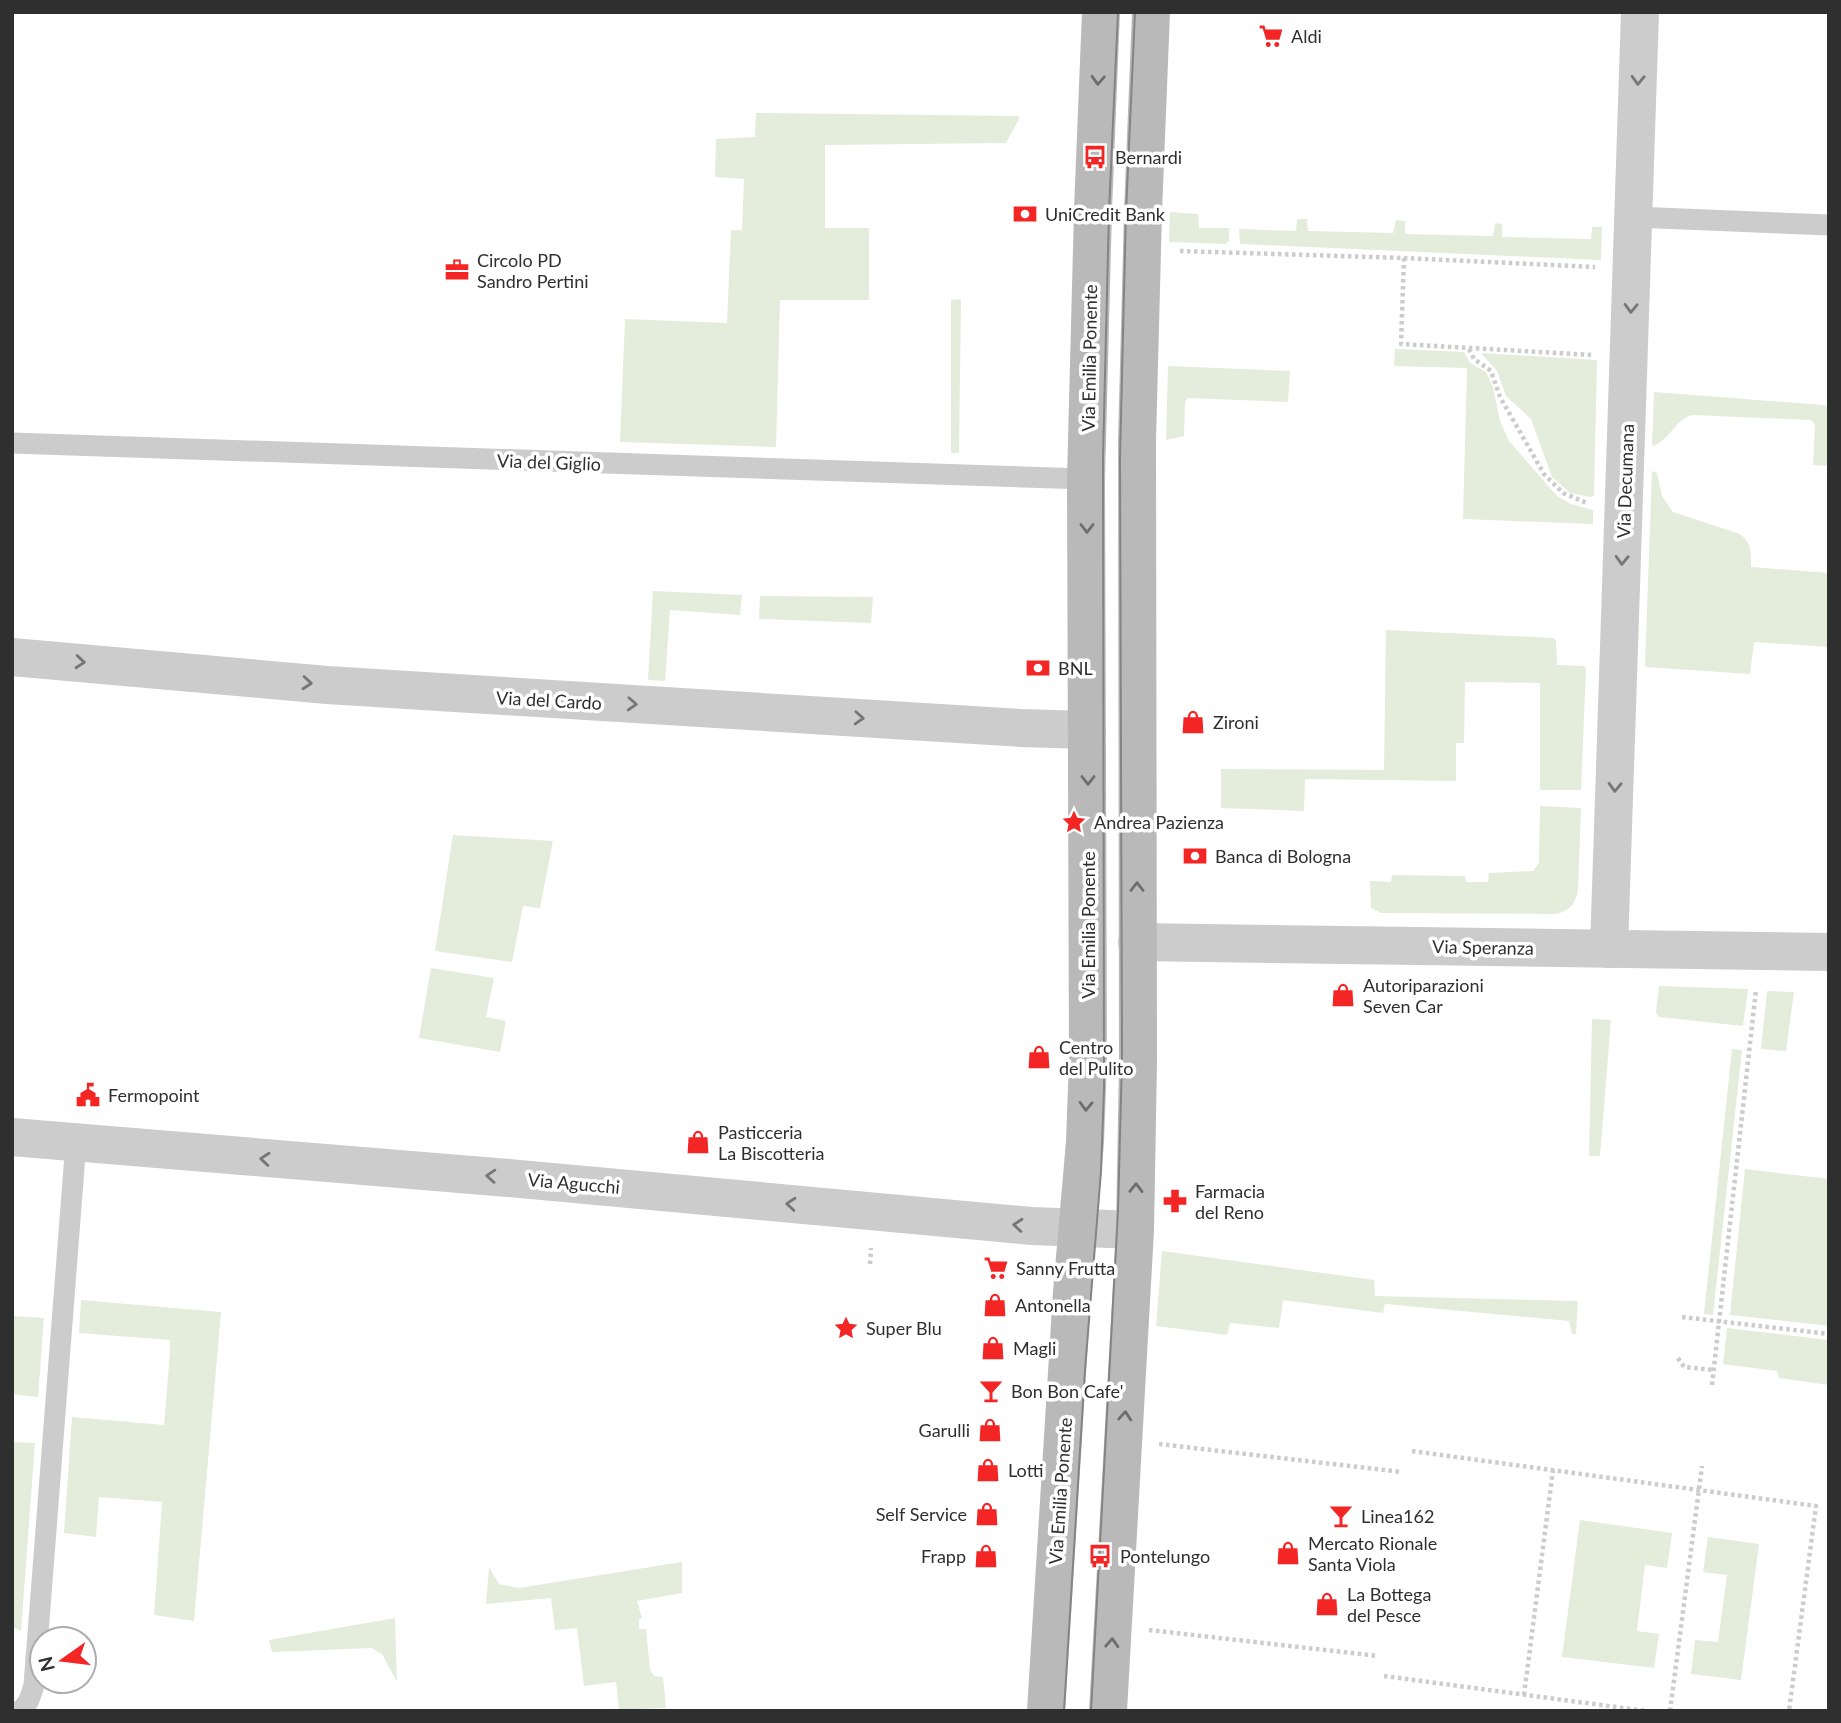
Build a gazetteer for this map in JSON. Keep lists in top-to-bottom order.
{
  "streets": {
    "main road": ["Via Emilia Ponente"],
    "street": [
      "Via Decumana",
      "Via del Cardo",
      "Via Speranza",
      "Via Agucchi"
    ],
    "lane": ["Via del Giglio"]
  },
  "crossings": [
    ["Via Emilia Ponente", "Via del Giglio"],
    ["Via Emilia Ponente", "Via del Cardo"],
    ["Via Emilia Ponente", "Via Agucchi"],
    ["Via Decumana", "Via Speranza"]
  ],
  "one_way": ["Via Decumana", "Via del Cardo", "Via Agucchi"],
  "places": {
    "supermarket": ["Aldi", "Sanny Frutta"],
    "bus stop": ["Bernardi", "Pontelungo"],
    "bank": ["UniCredit Bank", "BNL", "Banca di Bologna"],
    "office": ["Circolo PD Sandro Pertini"],
    "shop": [
      "Zironi",
      "Autoriparazioni Seven Car",
      "Centro del Pulito",
      "Pasticceria La Biscotteria",
      "Antonella",
      "Magli",
      "Garulli",
      "Lotti",
      "Self Service",
      "Mercato Rionale Santa Viola",
      "Frapp",
      "La Bottega del Pesce"
    ],
    "place": ["Andrea Pazienza", "Super Blu"],
    "public building": ["Fermopoint"],
    "pharmacy": ["Farmacia del Reno"],
    "bar": ["Bon Bon Cafe'", "Linea162"]
  },
  "north": "left"
}
